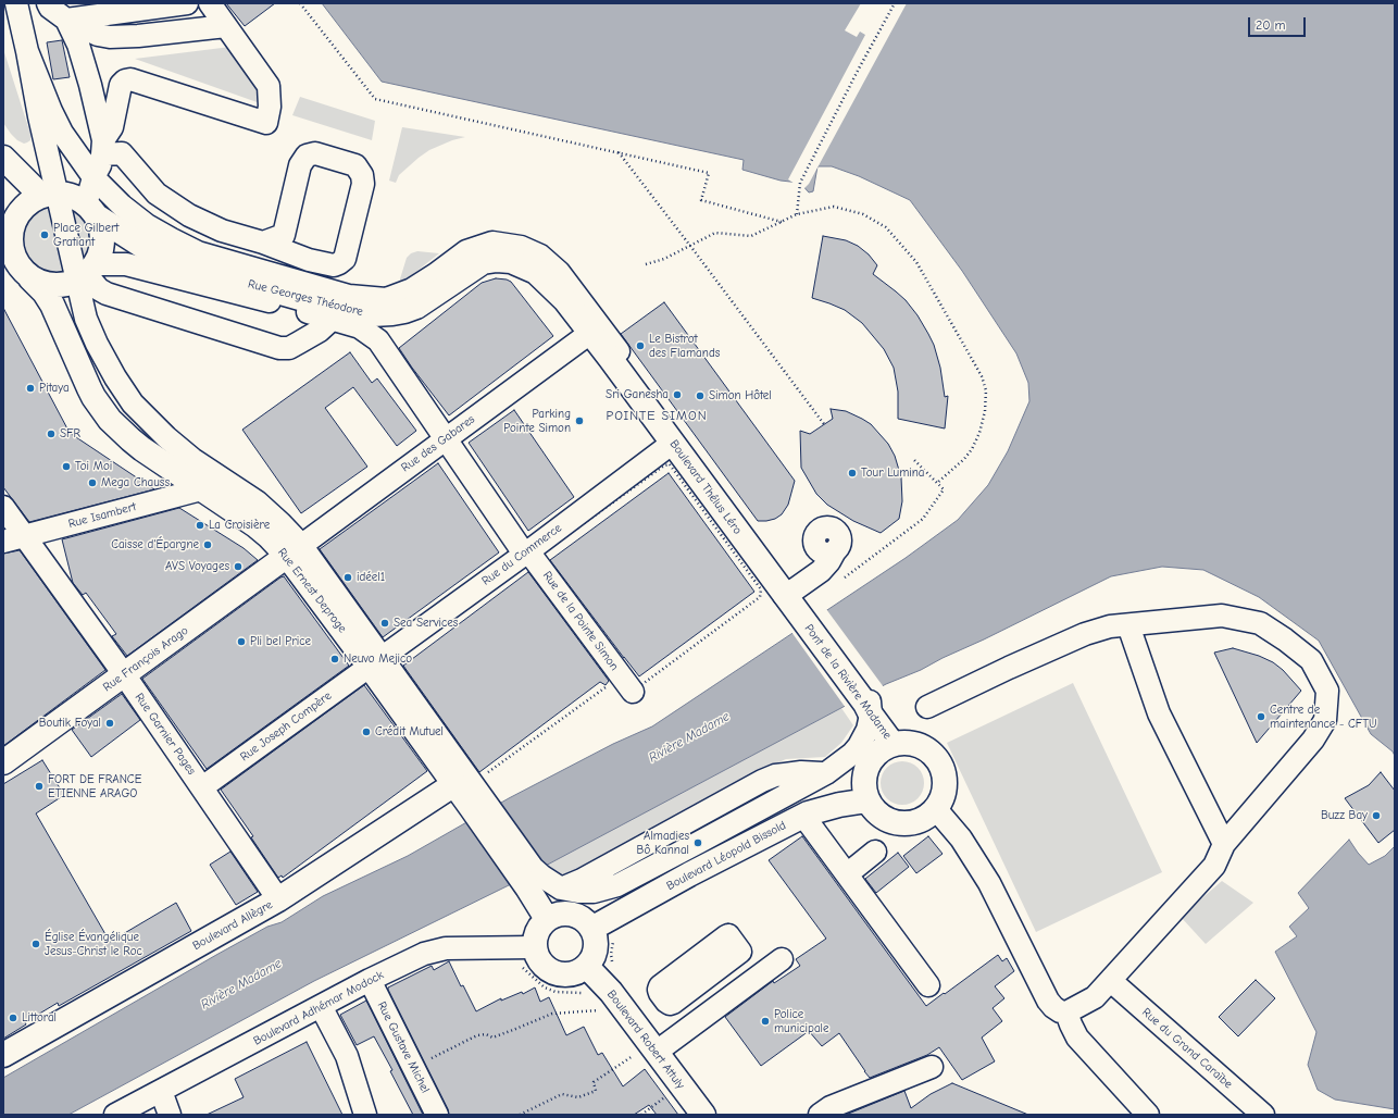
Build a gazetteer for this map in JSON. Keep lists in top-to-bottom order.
{
  "streets": {
    "main road": [
      "Rue Georges Théodore",
      "Boulevard Thélus Léro",
      "Rue Ernest Deproge",
      "Rue François Arago",
      "Pont de la Rivière Madame",
      "Boulevard Léopold Bissold",
      "Boulevard Allègre",
      "Boulevard Robert Attuly"
    ],
    "street": [
      "Rue des Gabares",
      "Rue Isambert",
      "Rue du Commerce",
      "Rue de la Pointe Simon",
      "Rue Joseph Compère",
      "Rue Garnier Pages",
      "Boulevard Adhémar Modock",
      "Rue Gustave Michel",
      "Rue du Grand Caraïbe"
    ]
  },
  "crossings": [
    ["Rue Georges Théodore", "Rue des Gabares"],
    ["Rue Georges Théodore", "Boulevard Thélus Léro"],
    ["Rue Georges Théodore", "Rue de la Pointe Simon"],
    ["Rue des Gabares", "Boulevard Thélus Léro"],
    ["Rue des Gabares", "Rue Ernest Deproge"],
    ["Rue des Gabares", "Rue de la Pointe Simon"],
    ["Rue des Gabares", "Rue François Arago"],
    ["Boulevard Thélus Léro", "Rue du Commerce"],
    ["Boulevard Thélus Léro", "Pont de la Rivière Madame"],
    ["Rue Isambert", "Rue Ernest Deproge"],
    ["Rue Isambert", "Rue Garnier Pages"],
    ["Rue du Commerce", "Rue Ernest Deproge"],
    ["Rue du Commerce", "Rue de la Pointe Simon"],
    ["Rue du Commerce", "Rue Joseph Compère"],
    ["Rue Ernest Deproge", "Rue François Arago"],
    ["Rue Ernest Deproge", "Rue Joseph Compère"],
    ["Rue Ernest Deproge", "Boulevard Léopold Bissold"],
    ["Rue Ernest Deproge", "Boulevard Allègre"],
    ["Rue Ernest Deproge", "Boulevard Adhémar Modock"],
    ["Rue Ernest Deproge", "Boulevard Robert Attuly"],
    ["Rue François Arago", "Rue Garnier Pages"],
    ["Rue Joseph Compère", "Rue Garnier Pages"],
    ["Rue Garnier Pages", "Boulevard Allègre"],
    ["Boulevard Léopold Bissold", "Boulevard Adhémar Modock"],
    ["Boulevard Léopold Bissold", "Boulevard Robert Attuly"],
    ["Boulevard Adhémar Modock", "Boulevard Robert Attuly"],
    ["Boulevard Adhémar Modock", "Rue Gustave Michel"]
  ],
  "districts": ["POINTE SIMON"],
  "water": ["Rivière Madame"],
  "places": [
    "Place Gilbert Gratiant",
    "Le Bistrot des Flamands",
    "Pitaya",
    "Sri Ganesha",
    "Simon Hôtel",
    "Parking Pointe Simon",
    "SFR",
    "Toi Moi",
    "Tour Lumina",
    "Mega Chauss",
    "La Croisière",
    "Caisse d'Épargne",
    "AVS Voyages",
    "idéel1",
    "Sea Services",
    "Pli bel Price",
    "Neuvo Mejico",
    "Centre de maintenance - CFTU",
    "Boutik Foyal",
    "Crédit Mutuel",
    "FORT DE FRANCE ETIENNE ARAGO",
    "Buzz Bay",
    "Almadies Bô Kannal",
    "Église Évangélique Jesus-Christ le Roc",
    "Littoral",
    "Police municipale"
  ],
  "scale_bar": "20 m"
}
